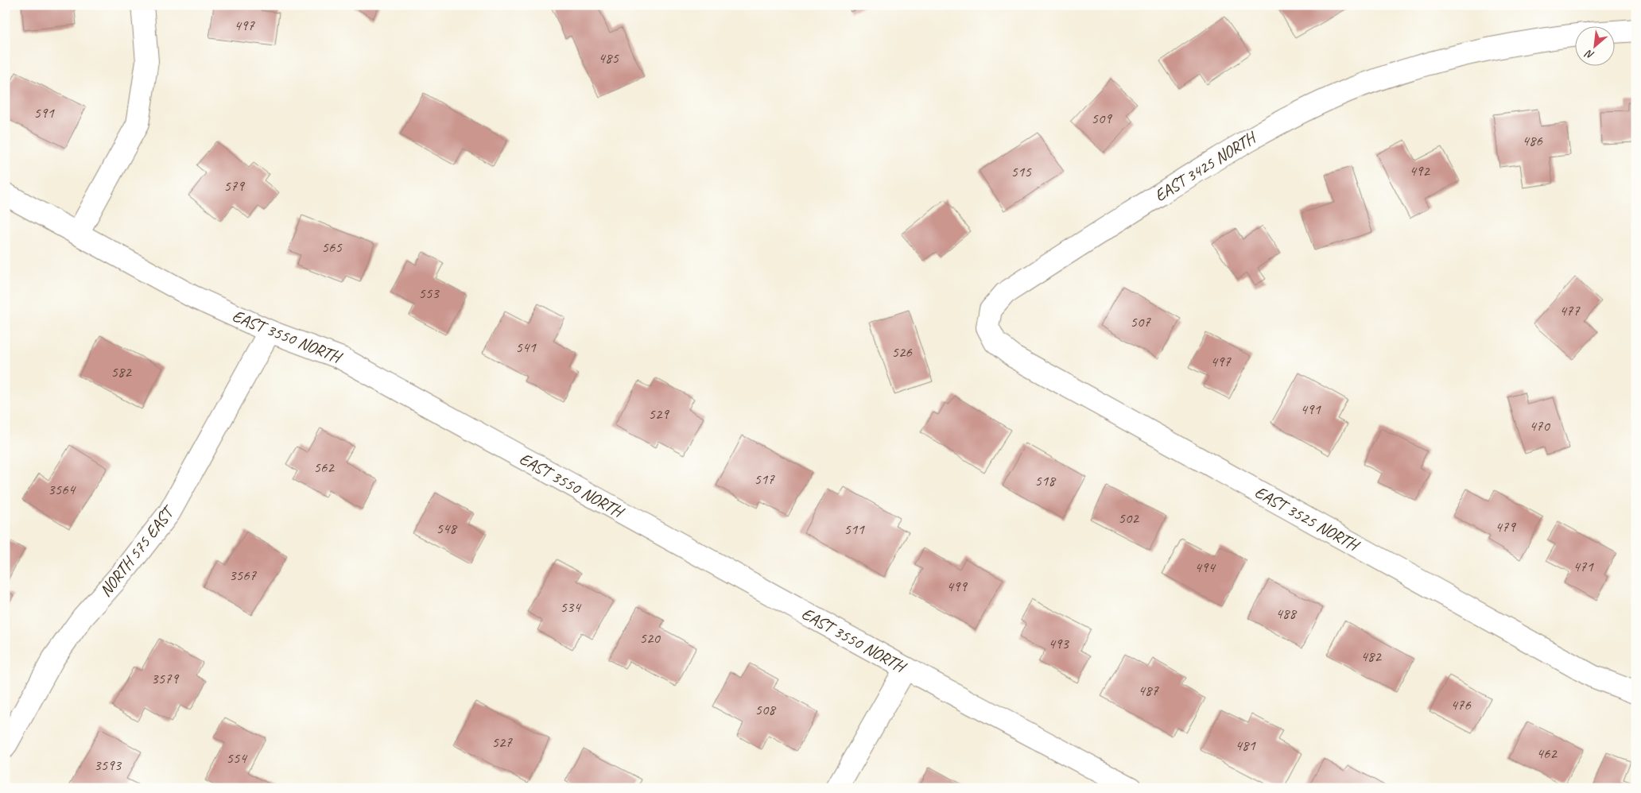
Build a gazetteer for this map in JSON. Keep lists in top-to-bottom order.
{
  "streets": {
    "street": [
      "EAST 3425 NORTH",
      "EAST 3550 NORTH",
      "EAST 3525 NORTH",
      "NORTH 575 EAST"
    ]
  },
  "crossings": [
    ["EAST 3425 NORTH", "EAST 3525 NORTH"],
    ["EAST 3550 NORTH", "NORTH 575 EAST"]
  ],
  "house_numbers": [
    "497",
    "485",
    "591",
    "509",
    "486",
    "492",
    "515",
    "579",
    "565",
    "553",
    "477",
    "507",
    "541",
    "526",
    "497",
    "582",
    "491",
    "529",
    "470",
    "562",
    "517",
    "518",
    "3564",
    "502",
    "479",
    "548",
    "511",
    "471",
    "494",
    "3567",
    "499",
    "534",
    "488",
    "520",
    "493",
    "482",
    "3579",
    "487",
    "476",
    "508",
    "527",
    "481",
    "462",
    "554",
    "3593"
  ],
  "north": "bottom left"
}
